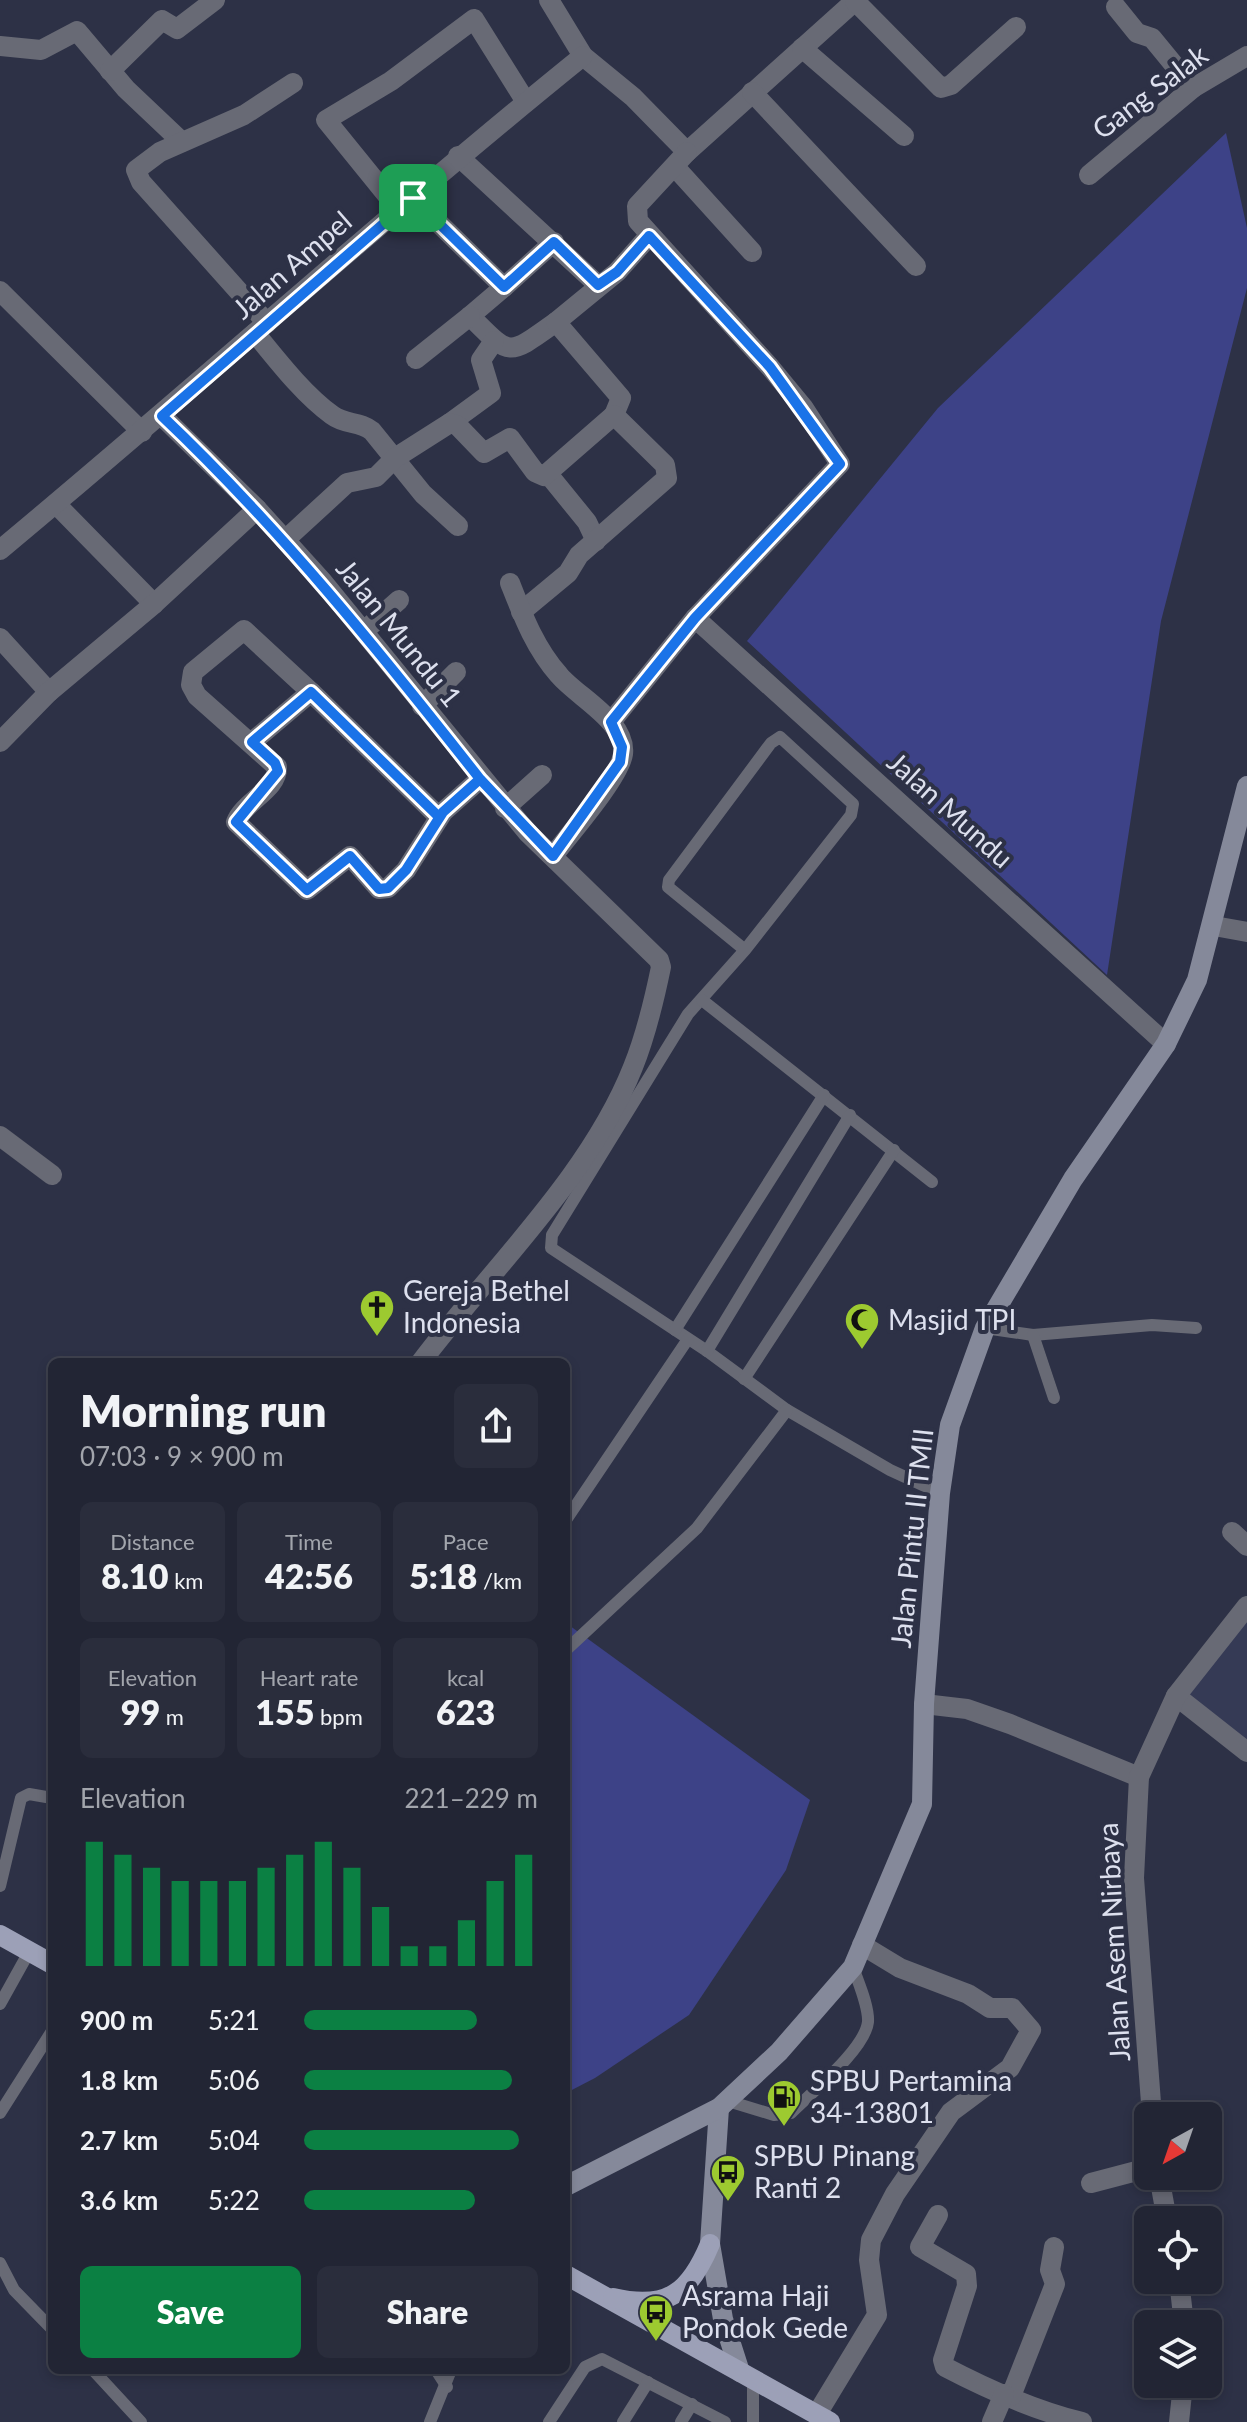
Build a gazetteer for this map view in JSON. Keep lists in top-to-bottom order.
{
  "streets": {
    "street": [
      "Gang Salak",
      "Jalan Ampel",
      "Jalan Mundu 1",
      "Jalan Mundu",
      "Jalan Pintu II TMII",
      "Jalan Asem Nirbaya"
    ]
  },
  "crossings": [
    ["Jalan Ampel", "Jalan Mundu 1"],
    ["Jalan Mundu", "Jalan Pintu II TMII"]
  ],
  "places": {
    "church": ["Gereja Bethel Indonesia"],
    "mosque": ["Masjid TPI"],
    "fuel station": ["SPBU Pertamina 34-13801"],
    "bus stop": ["SPBU Pinang Ranti 2", "Asrama Haji Pondok Gede"]
  },
  "north": "bottom left",
  "page": {
    "heading": ["Morning run", "07:03 · 9 × 900 m"],
    "stats": [
      ["Distance", "8.10 km"],
      ["Time", "42:56"],
      ["Pace", "5:18 /km"],
      ["Elevation", "99 m"],
      ["Heart rate", "155 bpm"],
      ["kcal", "623"]
    ],
    "chart": ["Elevation", "221–229 m"],
    "list": [
      {
        "name": "900 m",
        "note": "5:21"
      },
      {
        "name": "1.8 km",
        "note": "5:06"
      },
      {
        "name": "2.7 km",
        "note": "5:04"
      },
      {
        "name": "3.6 km",
        "note": "5:22"
      }
    ],
    "buttons": ["Save", "Share"]
  }
}
